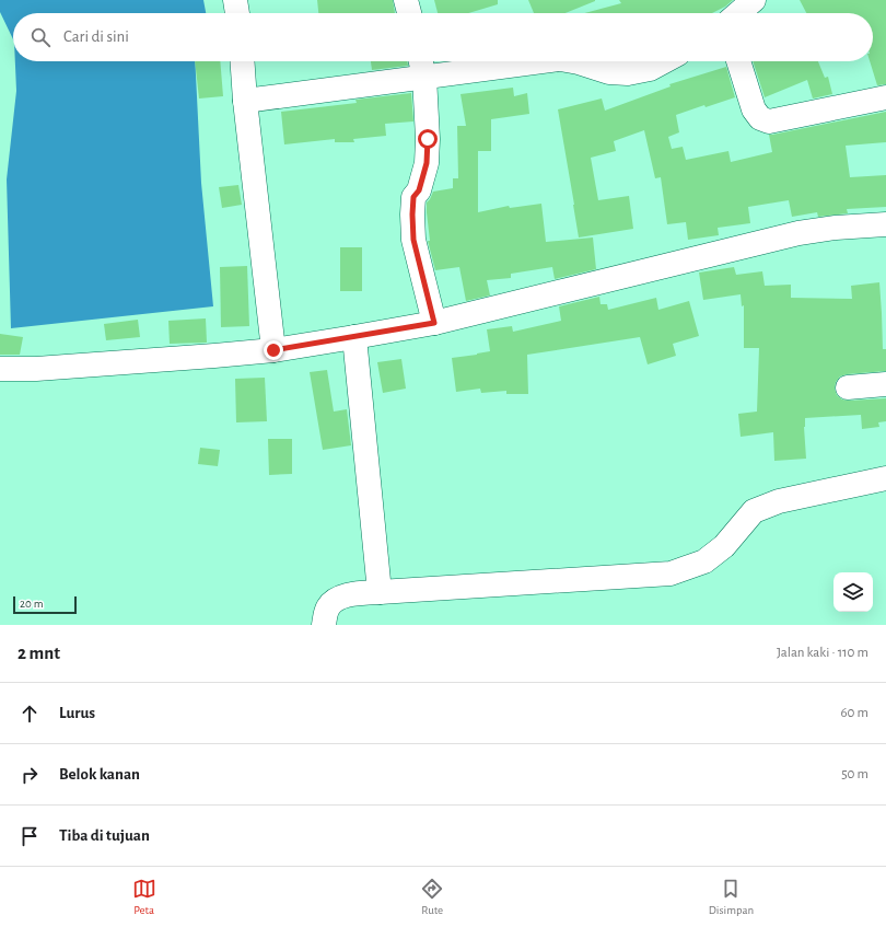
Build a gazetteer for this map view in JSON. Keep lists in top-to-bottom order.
{
  "scale_bar": "20 m",
  "page": {
    "search": "Cari di sini",
    "scale": "20 m",
    "heading": ["2 mnt", "Jalan kaki · 110 m"],
    "list": [
      ["Lurus", "60 m"],
      ["Belok kanan", "50 m"],
      "Tiba di tujuan"
    ],
    "nav": ["Peta", "Rute", "Disimpan"]
  }
}
